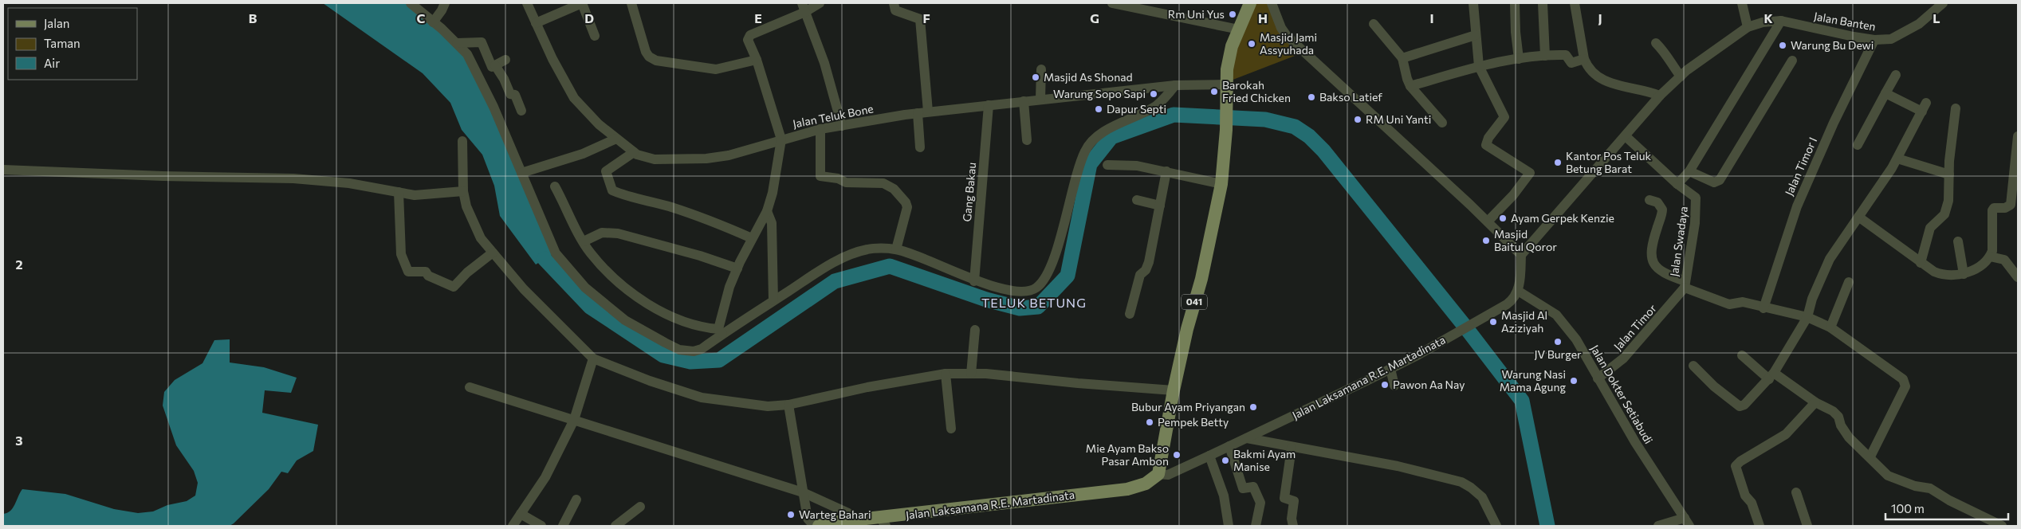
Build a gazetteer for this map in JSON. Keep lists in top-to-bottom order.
{
  "streets": {
    "main road": ["041", "Jalan Laksamana R.E. Martadinata"],
    "street": [
      "Jalan Banten",
      "Jalan Teluk Bone",
      "Jalan Timor I",
      "Gang Bakau",
      "Jalan Swadaya",
      "Jalan Timor",
      "Jalan Dokter Setiabudi"
    ]
  },
  "crossings": [
    ["Jalan Banten", "Jalan Timor I"],
    ["Jalan Banten", "Jalan Swadaya"],
    ["Jalan Teluk Bone", "Gang Bakau"],
    ["Jalan Teluk Bone", "041"],
    ["Jalan Swadaya", "Jalan Timor"],
    ["041", "Jalan Laksamana R.E. Martadinata"],
    ["Jalan Timor", "Jalan Dokter Setiabudi"],
    ["Jalan Laksamana R.E. Martadinata", "Jalan Dokter Setiabudi"]
  ],
  "districts": ["TELUK BETUNG"],
  "places": [
    "Rm Uni Yus",
    "Masjid Jami Assyuhada",
    "Warung Bu Dewi",
    "Masjid As Shonad",
    "Barokah Fried Chicken",
    "Warung Sopo Sapi",
    "Bakso Latief",
    "Dapur Septi",
    "RM Uni Yanti",
    "Kantor Pos Teluk Betung Barat",
    "Ayam Gerpek Kenzie",
    "Masjid Baitul Qoror",
    "Masjid Al Aziziyah",
    "JV Burger",
    "Warung Nasi Mama Agung",
    "Pawon Aa Nay",
    "Bubur Ayam Priyangan",
    "Pempek Betty",
    "Mie Ayam Bakso Pasar Ambon",
    "Bakmi Ayam Manise",
    "Warteg Bahari"
  ],
  "legend": ["Jalan", "Taman", "Air"],
  "scale_bar": "100 m",
  "grid": {
    "columns": [
      "B",
      "C",
      "D",
      "E",
      "F",
      "G",
      "H",
      "I",
      "J",
      "K",
      "L"
    ],
    "rows": ["2", "3"]
  }
}
